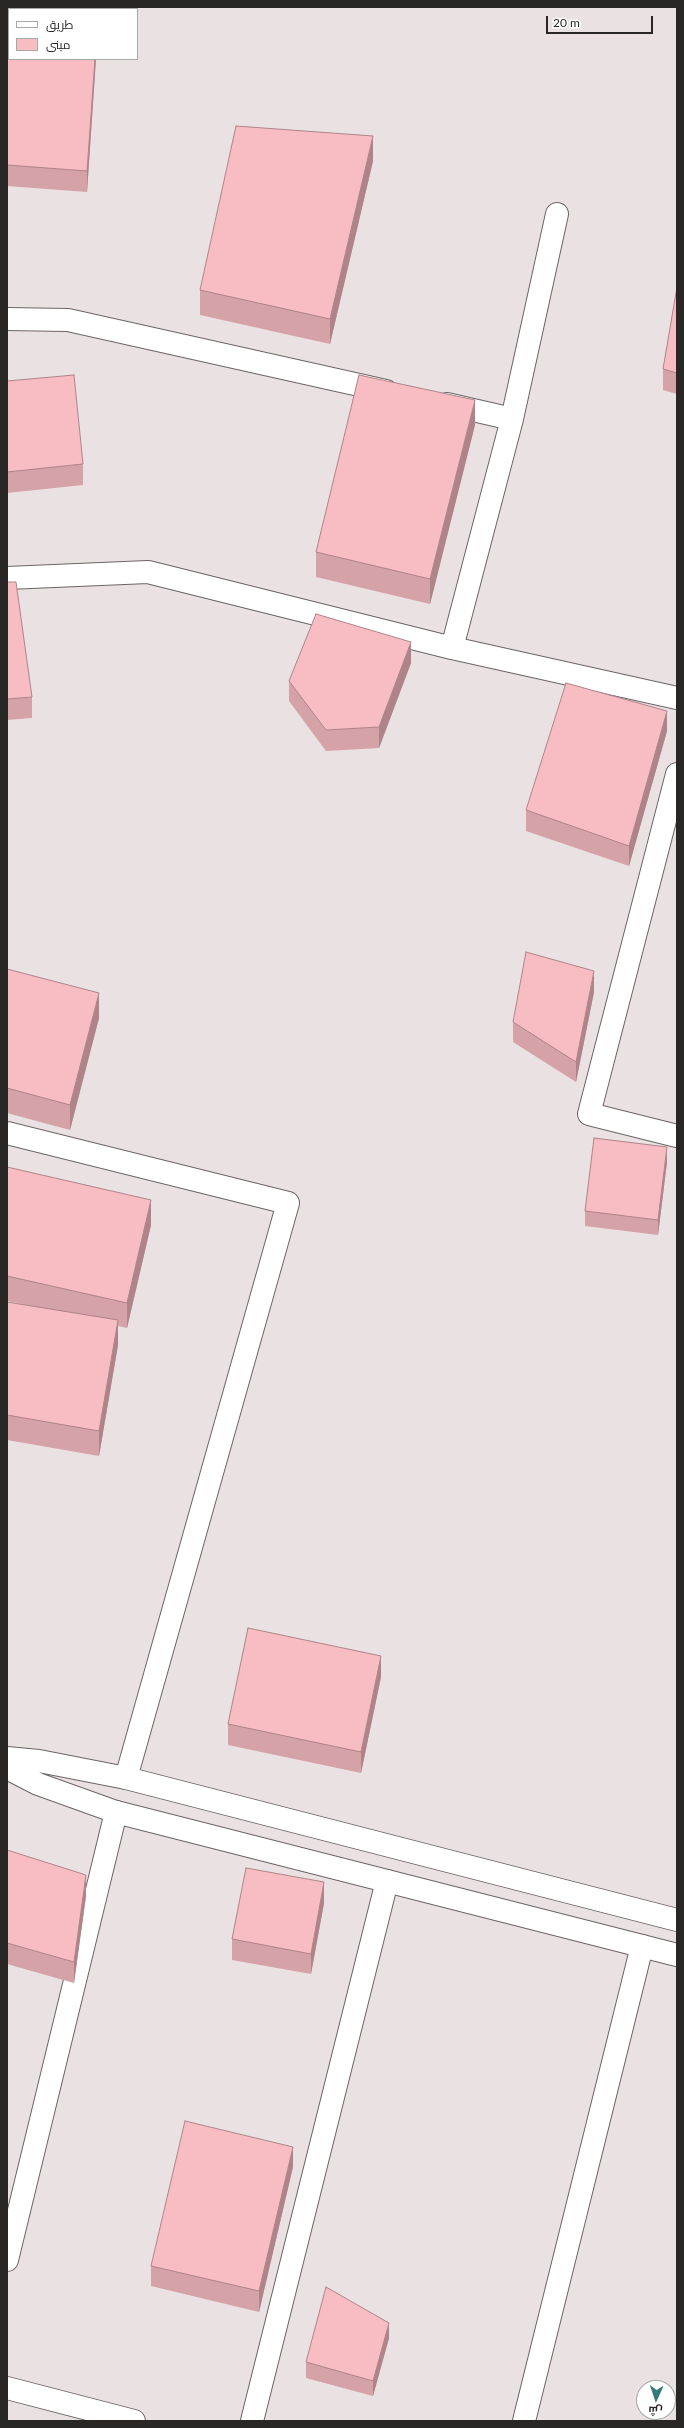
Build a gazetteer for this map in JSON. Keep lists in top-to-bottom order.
{
  "legend": ["طريق", "مبنى"],
  "scale_bar": "20 m",
  "north": "bottom"
}
